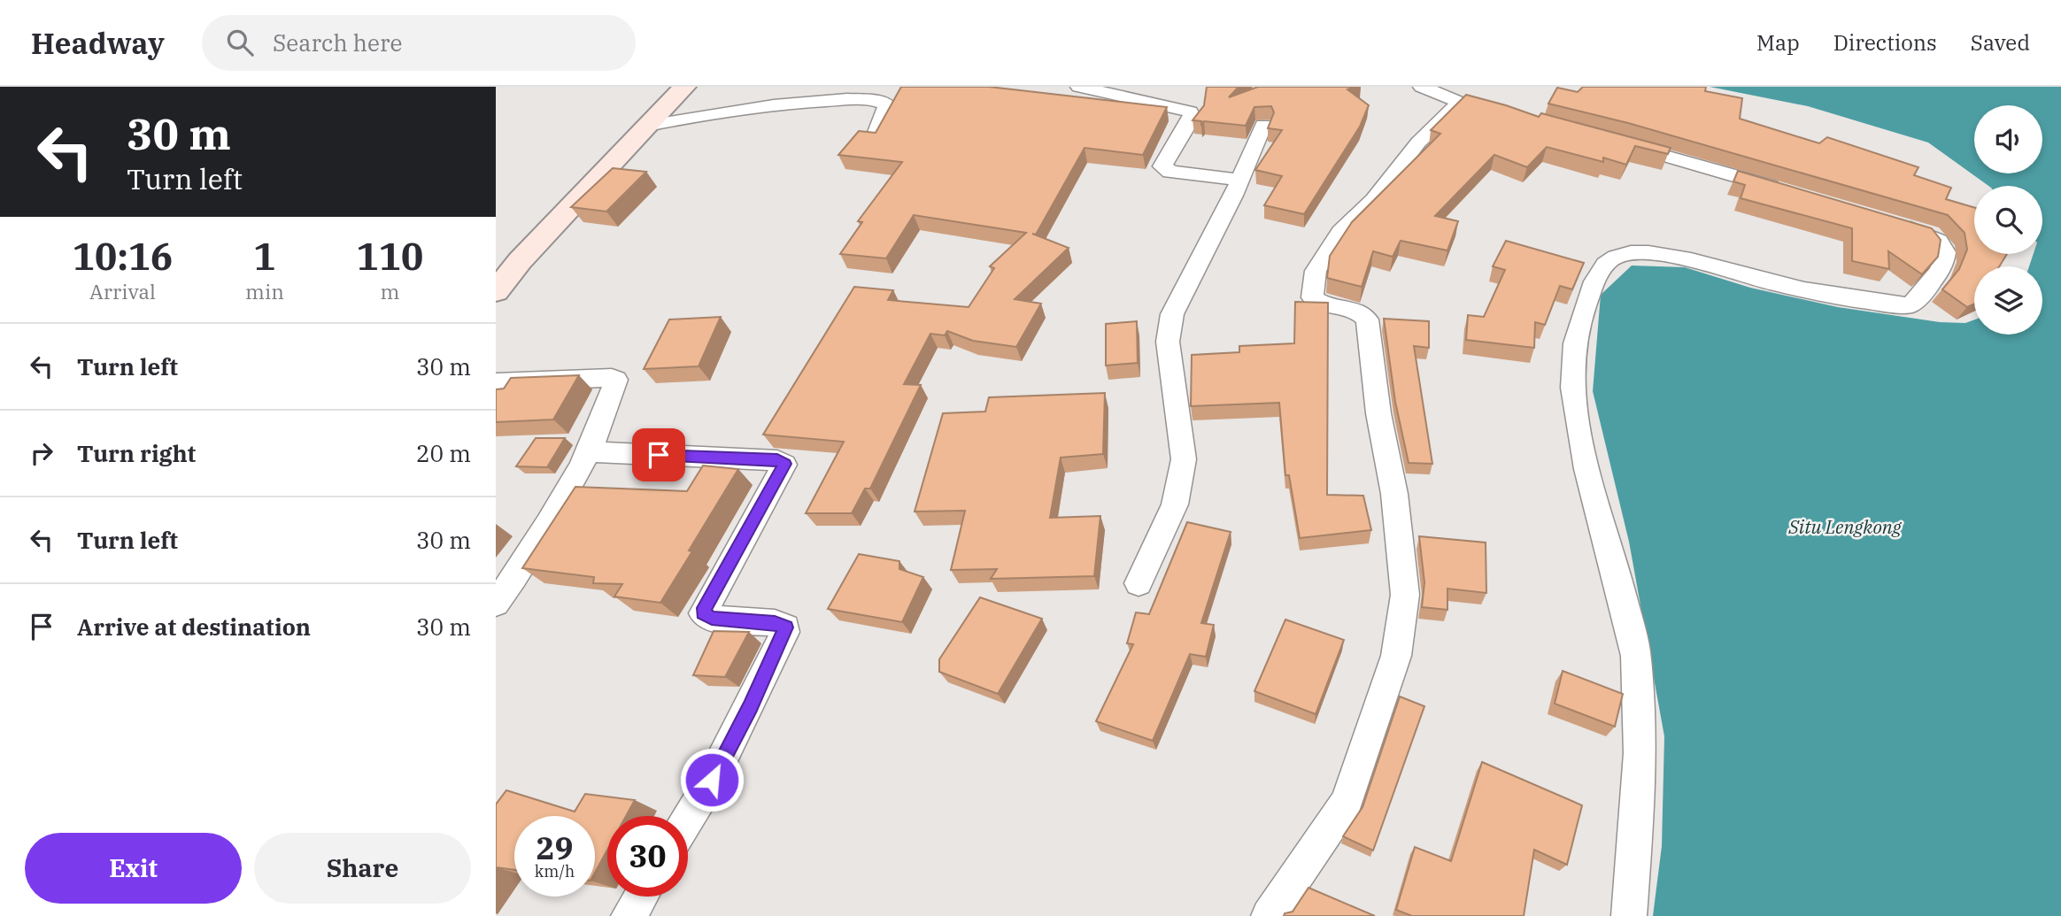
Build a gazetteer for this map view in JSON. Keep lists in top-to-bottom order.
{
  "water": ["Situ Lengkong"],
  "page": {
    "header": "Headway",
    "search": "Search here",
    "nav": ["Map", "Directions", "Saved"],
    "turn": ["30 m", "Turn left"],
    "eta": [
      "10:16",
      "Arrival",
      "1",
      "min",
      "110",
      "m"
    ],
    "list": [
      {
        "name": "Turn left",
        "value": "30 m"
      },
      {
        "name": "Turn right",
        "value": "20 m"
      },
      {
        "name": "Turn left",
        "value": "30 m"
      },
      {
        "name": "Arrive at destination",
        "value": "30 m"
      }
    ],
    "speed": "29 km/h",
    "limit": "30",
    "buttons": ["Exit", "Share"]
  }
}
